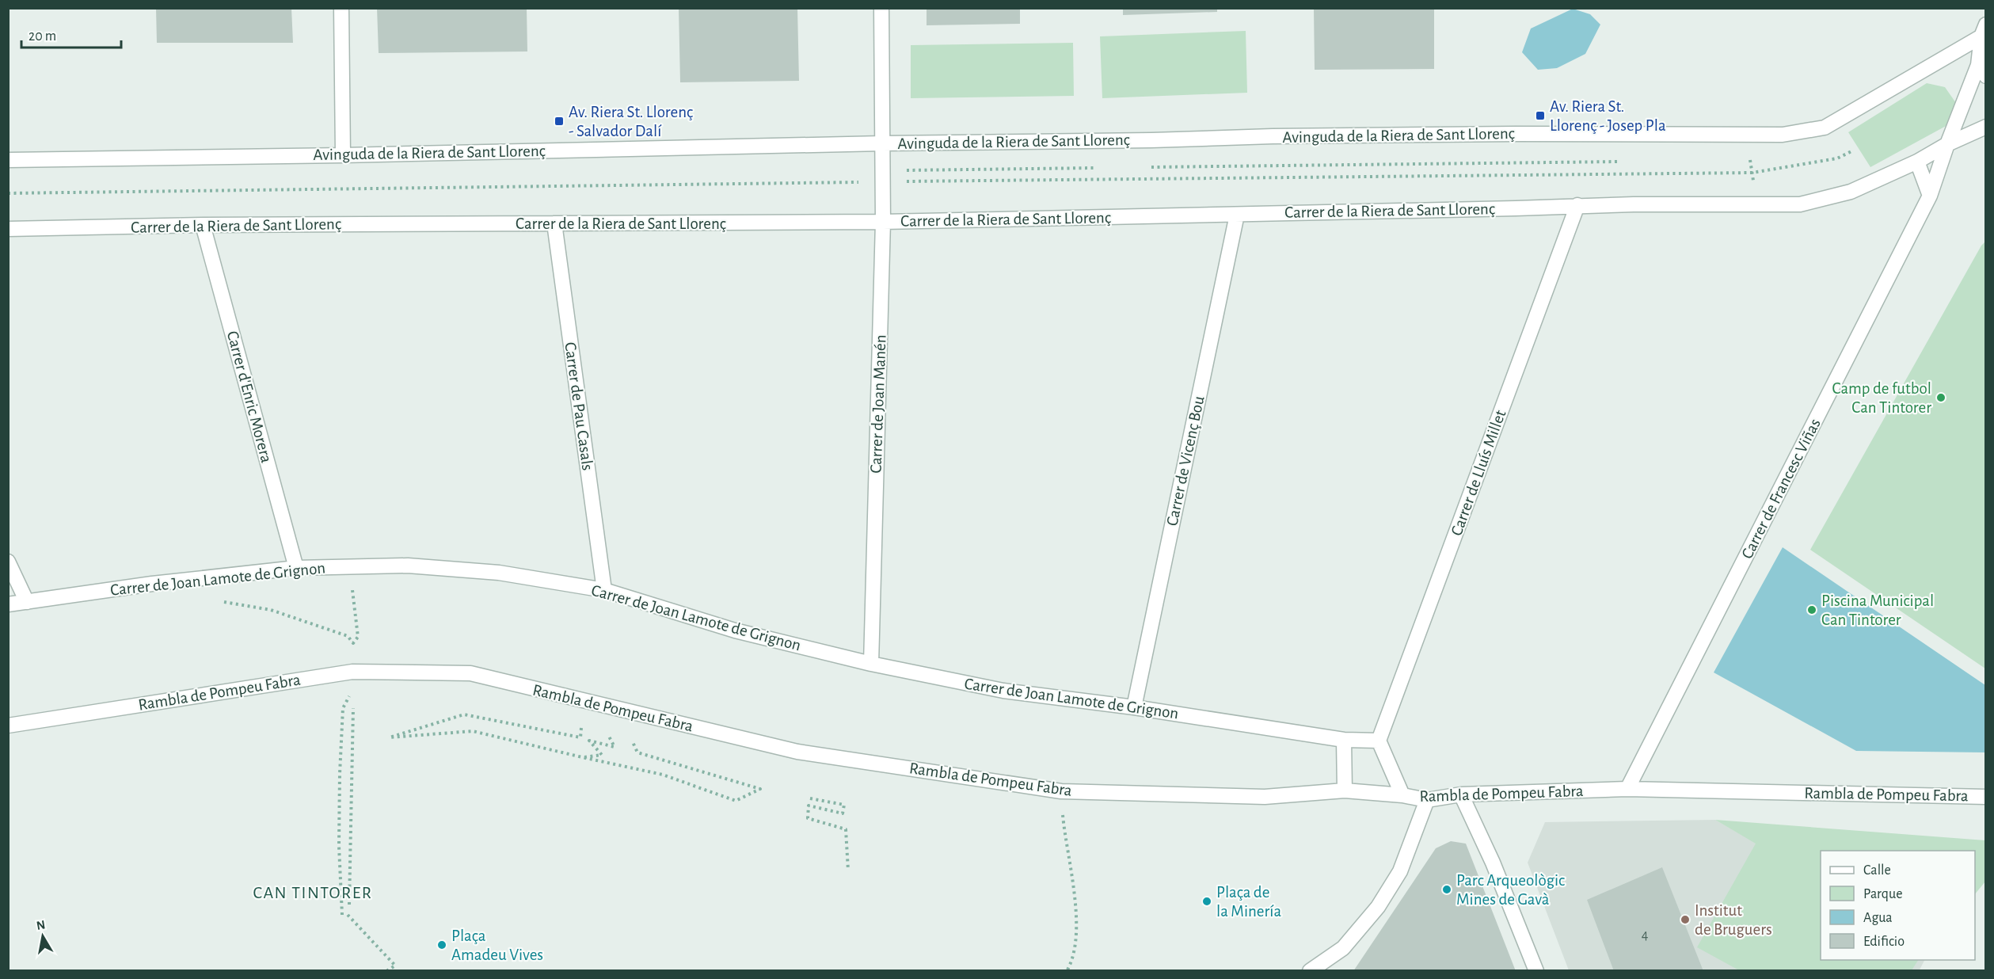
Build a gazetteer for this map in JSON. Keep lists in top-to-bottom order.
{
  "streets": {
    "street": [
      "Avinguda de la Riera de Sant Llorenç",
      "Carrer de la Riera de Sant Llorenç",
      "Carrer d'Enric Morera",
      "Carrer de Joan Manén",
      "Carrer de Pau Casals",
      "Carrer de Vicenç Bou",
      "Carrer de Lluís Millet",
      "Carrer de Francesc Viñas",
      "Carrer de Joan Lamote de Grignon",
      "Rambla de Pompeu Fabra"
    ]
  },
  "crossings": [
    ["Avinguda de la Riera de Sant Llorenç", "Carrer de Joan Manén"],
    ["Carrer de la Riera de Sant Llorenç", "Carrer d'Enric Morera"],
    ["Carrer de la Riera de Sant Llorenç", "Carrer de Joan Manén"],
    ["Carrer de la Riera de Sant Llorenç", "Carrer de Pau Casals"],
    ["Carrer de la Riera de Sant Llorenç", "Carrer de Vicenç Bou"],
    ["Carrer de la Riera de Sant Llorenç", "Carrer de Lluís Millet"],
    ["Carrer d'Enric Morera", "Carrer de Joan Lamote de Grignon"],
    ["Carrer de Joan Manén", "Carrer de Joan Lamote de Grignon"],
    ["Carrer de Pau Casals", "Carrer de Joan Lamote de Grignon"],
    ["Carrer de Vicenç Bou", "Carrer de Joan Lamote de Grignon"],
    ["Carrer de Lluís Millet", "Carrer de Joan Lamote de Grignon"],
    ["Carrer de Francesc Viñas", "Rambla de Pompeu Fabra"]
  ],
  "districts": ["CAN TINTORER"],
  "places": {
    "transit": ["Av. Riera St. Llorenç - Josep Pla", "Av. Riera St. Llorenç - Salvador Dalí"],
    "other": [
      "Camp de futbol Can Tintorer",
      "Piscina Municipal Can Tintorer",
      "Parc Arqueològic Mines de Gavà",
      "Plaça de la Minería",
      "Institut de Bruguers",
      "Plaça Amadeu Vives"
    ]
  },
  "house_numbers": ["4"],
  "legend": [
    "Calle",
    "Parque",
    "Agua",
    "Edificio"
  ],
  "scale_bar": "20 m",
  "north": "top"
}
